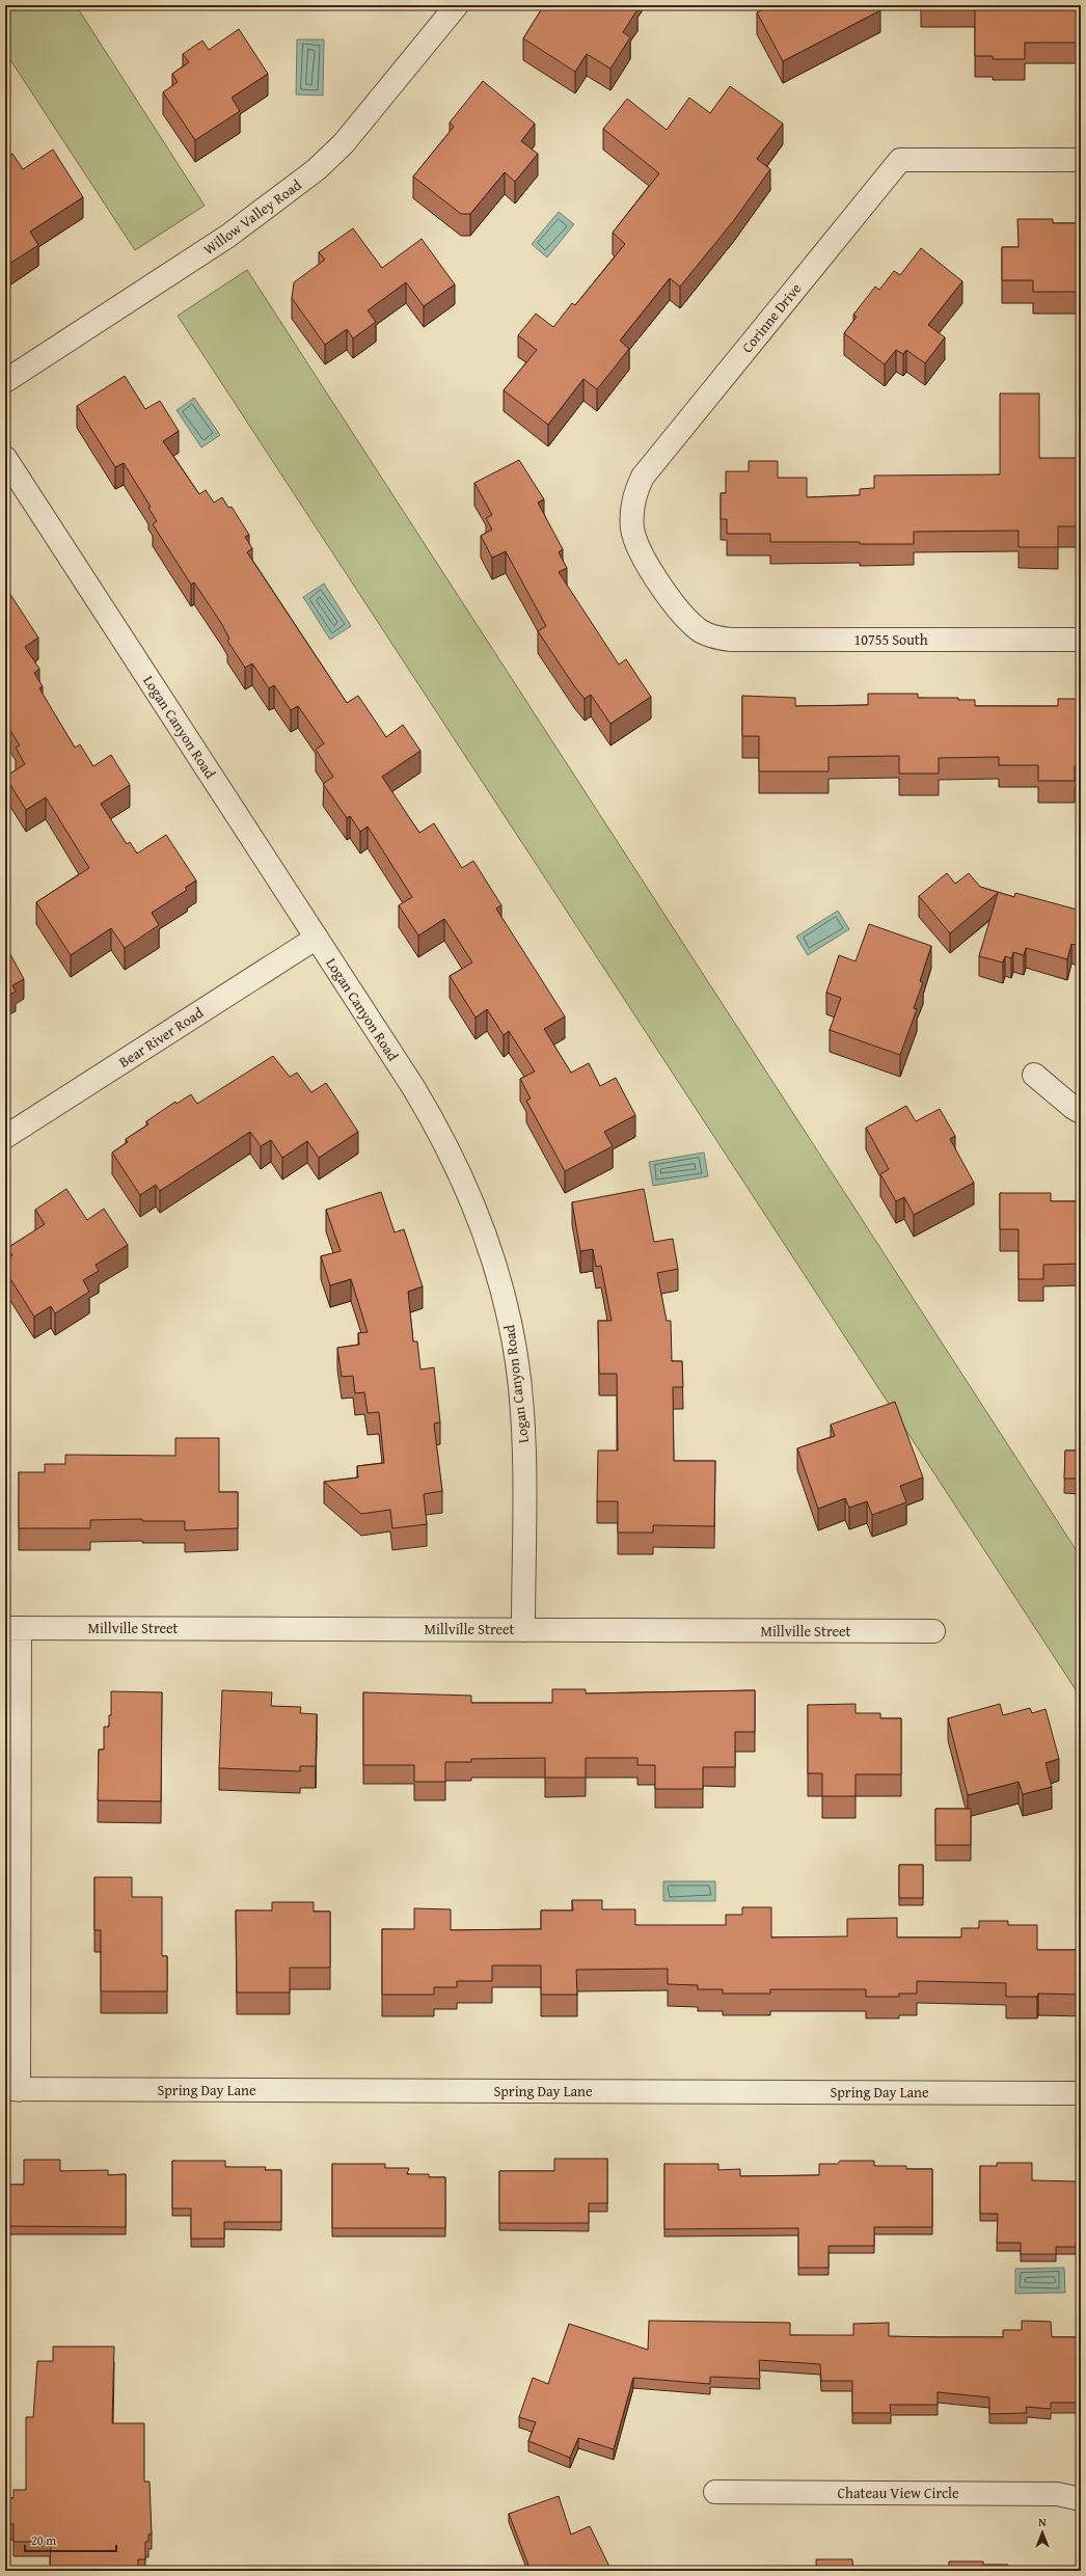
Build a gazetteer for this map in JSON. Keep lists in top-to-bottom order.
{
  "streets": {
    "street": [
      "Willow Valley Road",
      "Corinne Drive",
      "10755 South",
      "Logan Canyon Road",
      "Bear River Road",
      "Millville Street",
      "Spring Day Lane",
      "Chateau View Circle"
    ]
  },
  "crossings": [
    ["Corinne Drive", "10755 South"],
    ["Logan Canyon Road", "Bear River Road"],
    ["Logan Canyon Road", "Millville Street"]
  ],
  "scale_bar": "20 m",
  "north": "top"
}
